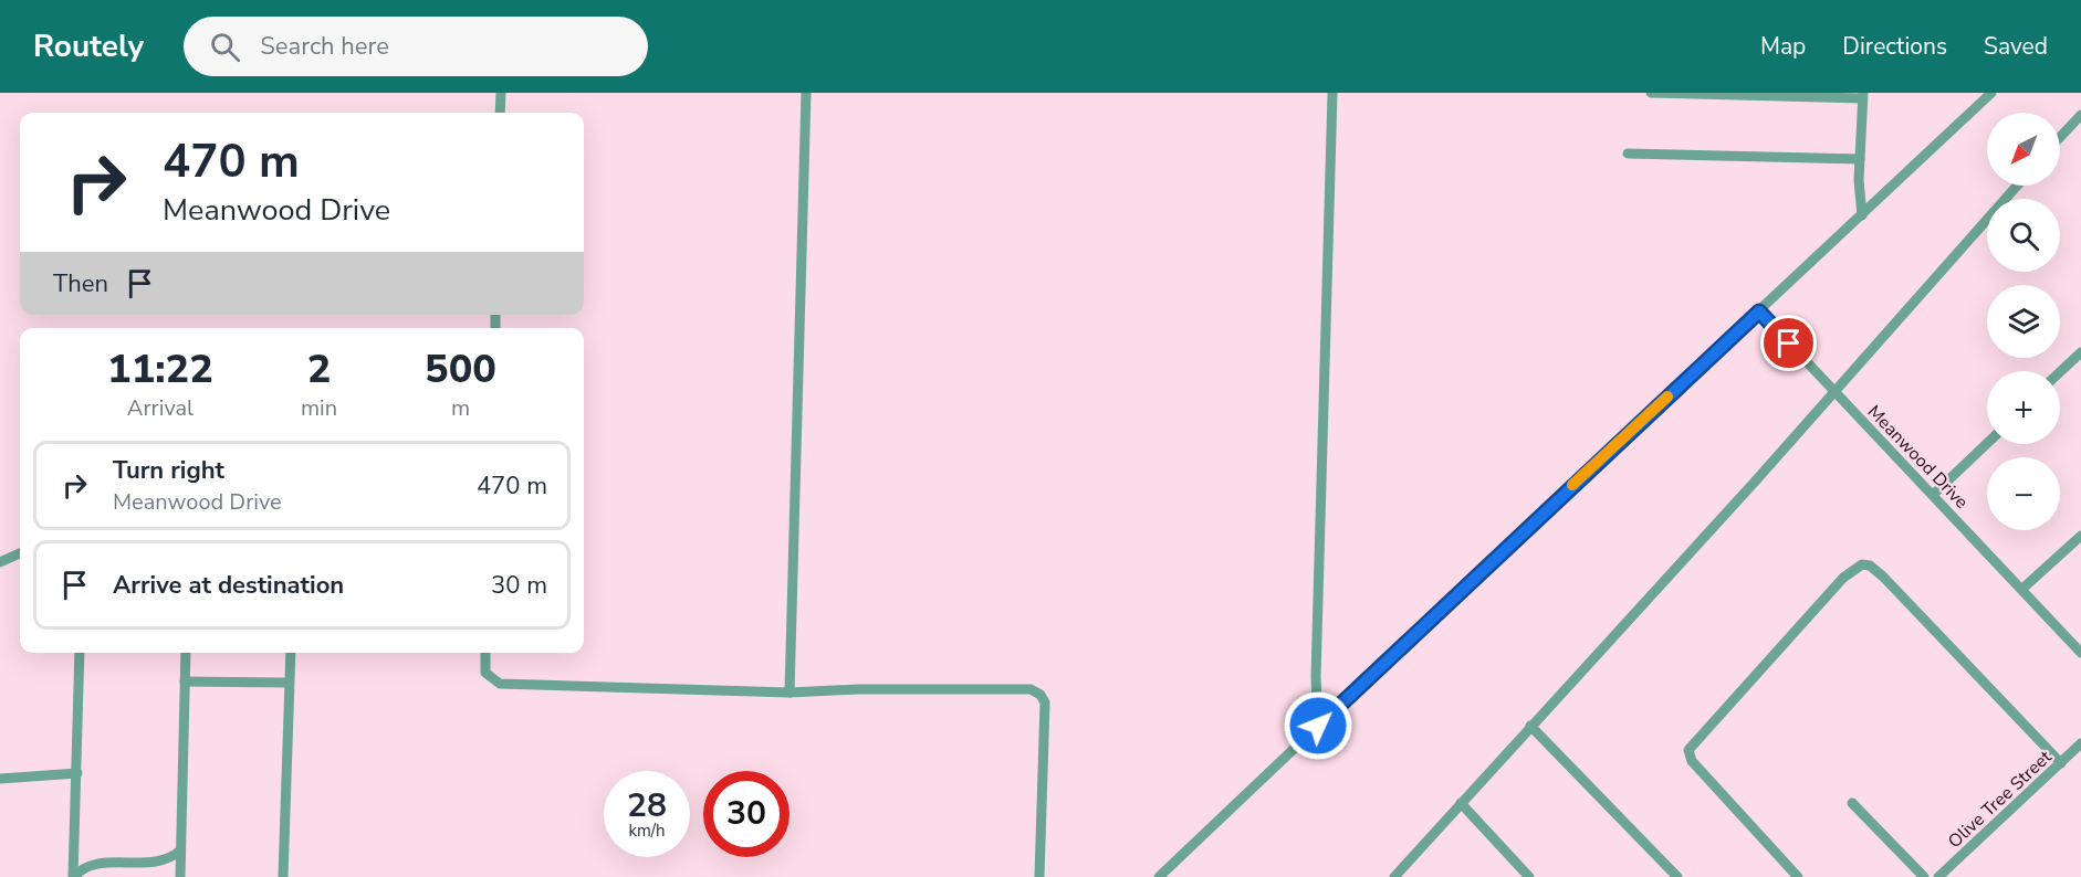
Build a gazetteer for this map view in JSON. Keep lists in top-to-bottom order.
{
  "streets": {
    "street": ["Meanwood Drive", "Olive Tree Street"]
  },
  "north": "bottom left",
  "page": {
    "header": "Routely",
    "search": "Search here",
    "nav": ["Map", "Directions", "Saved"],
    "map_buttons": ["+", "−"],
    "turn": ["470 m", "Meanwood Drive"],
    "then": "Then",
    "eta": [
      "11:22",
      "Arrival",
      "2",
      "min",
      "500",
      "m"
    ],
    "list": [
      {
        "name": "Turn right",
        "note": "Meanwood Drive",
        "value": "470 m"
      },
      {
        "name": "Arrive at destination",
        "value": "30 m"
      }
    ],
    "speed": "28 km/h",
    "limit": "30"
  }
}
